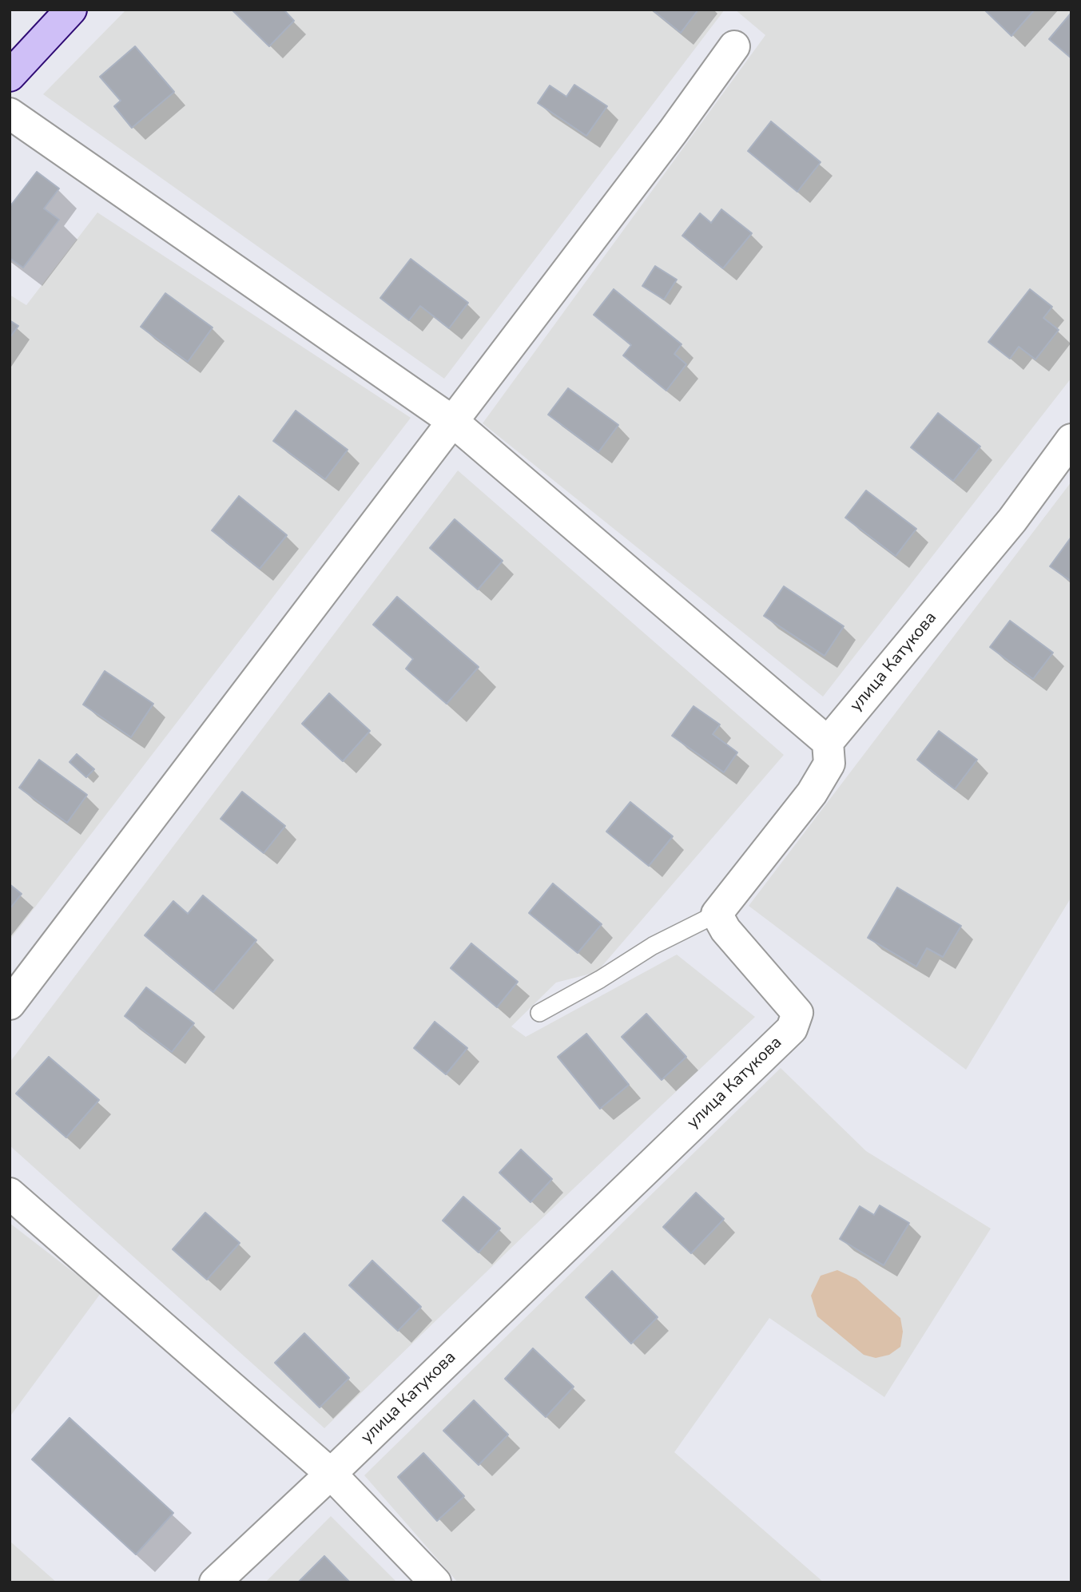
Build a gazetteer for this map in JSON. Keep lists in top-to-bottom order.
{
  "streets": {
    "street": ["улица Катукова"]
  }
}
